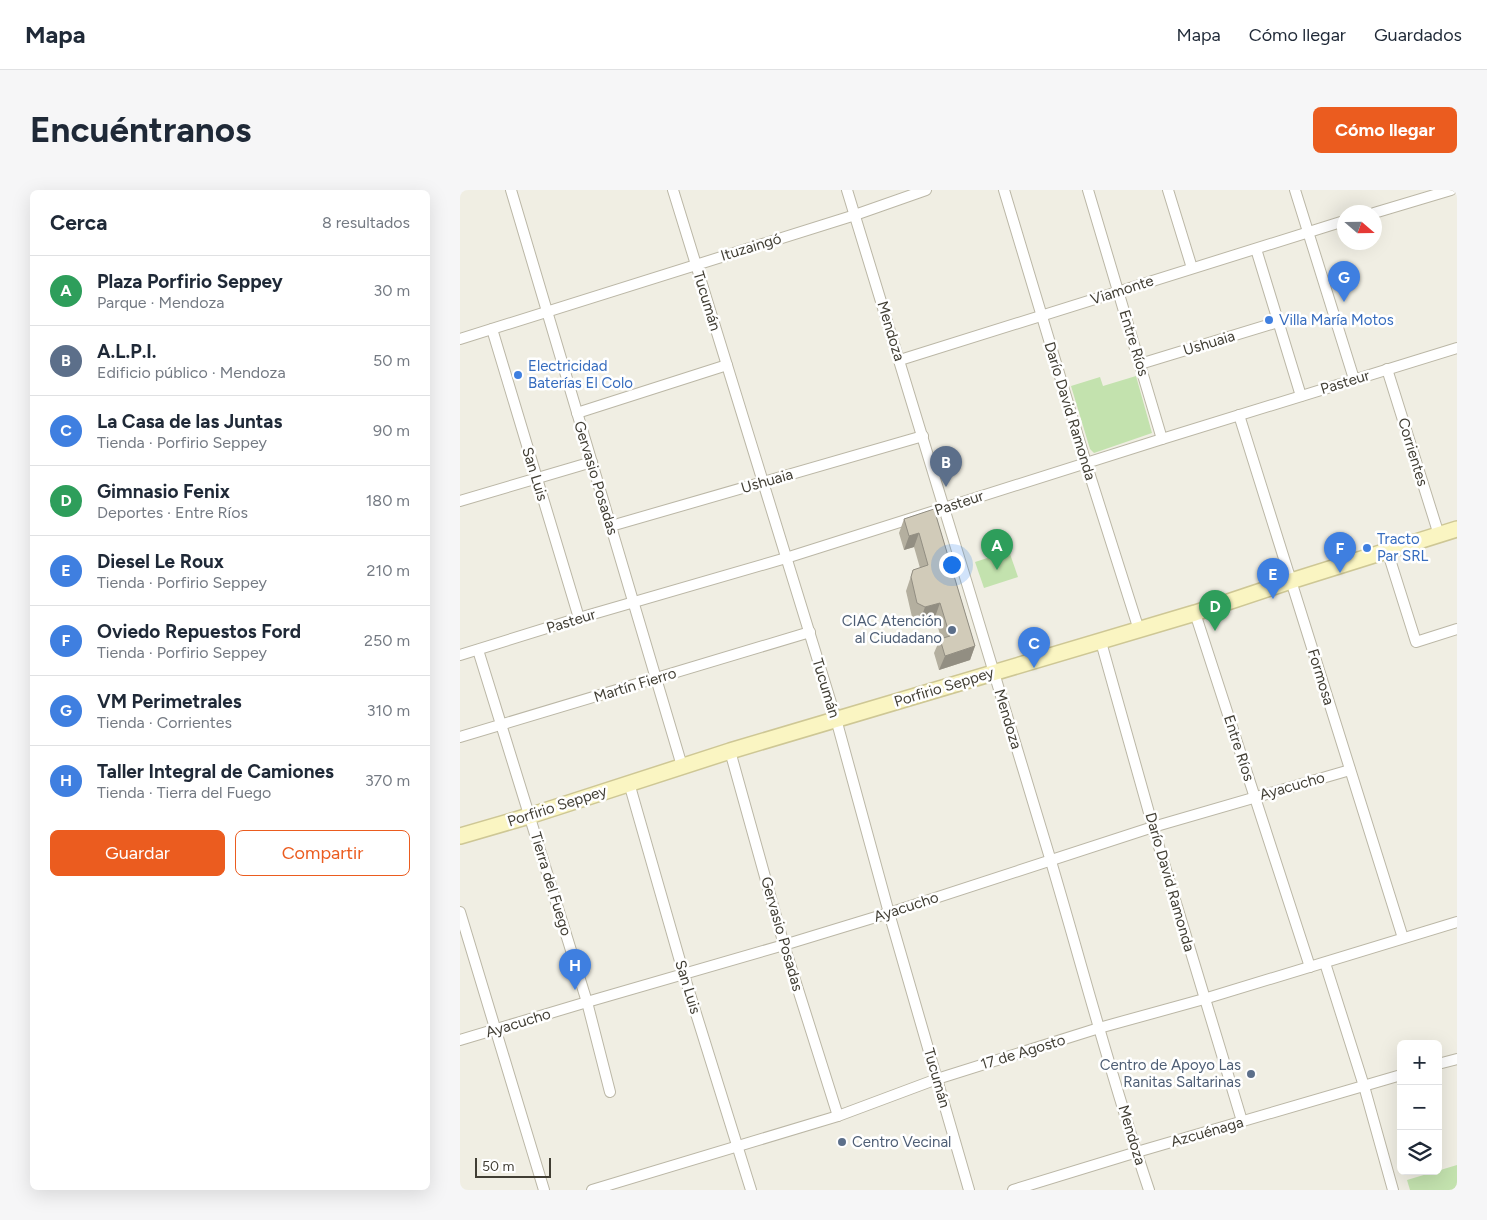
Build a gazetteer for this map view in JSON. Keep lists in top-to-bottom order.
{
  "streets": {
    "main road": ["Porfirio Seppey"],
    "street": [
      "Ituzaingó",
      "Viamonte",
      "Tucumán",
      "Mendoza",
      "Entre Ríos",
      "Ushuaia",
      "Pasteur",
      "Darío David Ramonda",
      "Corrientes",
      "San Luis",
      "Gervasio Posadas",
      "Formosa",
      "Martín Fierro",
      "Ayacucho",
      "Tierra del Fuego",
      "17 de Agosto",
      "Azcuénaga"
    ]
  },
  "crossings": [
    ["Ituzaingó", "Tucumán"],
    ["Ituzaingó", "Mendoza"],
    ["Ituzaingó", "San Luis"],
    ["Ituzaingó", "Gervasio Posadas"],
    ["Viamonte", "Mendoza"],
    ["Viamonte", "Entre Ríos"],
    ["Viamonte", "Darío David Ramonda"],
    ["Tucumán", "Ushuaia"],
    ["Tucumán", "Pasteur"],
    ["Tucumán", "Martín Fierro"],
    ["Tucumán", "Porfirio Seppey"],
    ["Tucumán", "Ayacucho"],
    ["Tucumán", "17 de Agosto"],
    ["Mendoza", "Ushuaia"],
    ["Mendoza", "Pasteur"],
    ["Mendoza", "Porfirio Seppey"],
    ["Mendoza", "Ayacucho"],
    ["Mendoza", "17 de Agosto"],
    ["Mendoza", "Azcuénaga"],
    ["Entre Ríos", "Ushuaia"],
    ["Entre Ríos", "Pasteur"],
    ["Entre Ríos", "Porfirio Seppey"],
    ["Entre Ríos", "Ayacucho"],
    ["Entre Ríos", "17 de Agosto"],
    ["Ushuaia", "Gervasio Posadas"],
    ["Pasteur", "Darío David Ramonda"],
    ["Pasteur", "Corrientes"],
    ["Pasteur", "San Luis"],
    ["Pasteur", "Gervasio Posadas"],
    ["Pasteur", "Formosa"],
    ["Pasteur", "Tierra del Fuego"],
    ["Darío David Ramonda", "Porfirio Seppey"],
    ["Darío David Ramonda", "Ayacucho"],
    ["Darío David Ramonda", "17 de Agosto"],
    ["Darío David Ramonda", "Azcuénaga"],
    ["Corrientes", "Porfirio Seppey"],
    ["San Luis", "Porfirio Seppey"],
    ["San Luis", "Ayacucho"],
    ["San Luis", "17 de Agosto"],
    ["Gervasio Posadas", "Martín Fierro"],
    ["Gervasio Posadas", "Porfirio Seppey"],
    ["Gervasio Posadas", "Ayacucho"],
    ["Gervasio Posadas", "17 de Agosto"],
    ["Formosa", "Porfirio Seppey"],
    ["Formosa", "Ayacucho"],
    ["Formosa", "17 de Agosto"],
    ["Martín Fierro", "Tierra del Fuego"],
    ["Porfirio Seppey", "Tierra del Fuego"],
    ["Ayacucho", "Tierra del Fuego"]
  ],
  "places": [
    "Villa María Motos",
    "Electricidad Baterías El Colo",
    "Tracto Par SRL",
    "CIAC Atención al Ciudadano",
    "Centro de Apoyo Las Ranitas Saltarinas",
    "Centro Vecinal"
  ],
  "scale_bar": "50 m",
  "north": "right",
  "page": {
    "header": "Mapa",
    "nav": ["Mapa", "Cómo llegar", "Guardados"],
    "buttons": [
      "Cómo llegar",
      ["Guardar", "Compartir"]
    ],
    "title": "Encuéntranos",
    "heading": ["Cerca", "8 resultados"],
    "list": [
      {
        "mark": "A",
        "name": "Plaza Porfirio Seppey",
        "note": "Parque · Mendoza",
        "value": "30 m"
      },
      {
        "mark": "B",
        "name": "A.L.P.I.",
        "note": "Edificio público · Mendoza",
        "value": "50 m"
      },
      {
        "mark": "C",
        "name": "La Casa de las Juntas",
        "note": "Tienda · Porfirio Seppey",
        "value": "90 m"
      },
      {
        "mark": "D",
        "name": "Gimnasio Fenix",
        "note": "Deportes · Entre Ríos",
        "value": "180 m"
      },
      {
        "mark": "E",
        "name": "Diesel Le Roux",
        "note": "Tienda · Porfirio Seppey",
        "value": "210 m"
      },
      {
        "mark": "F",
        "name": "Oviedo Repuestos Ford",
        "note": "Tienda · Porfirio Seppey",
        "value": "250 m"
      },
      {
        "mark": "G",
        "name": "VM Perimetrales",
        "note": "Tienda · Corrientes",
        "value": "310 m"
      },
      {
        "mark": "H",
        "name": "Taller Integral de Camiones",
        "note": "Tienda · Tierra del Fuego",
        "value": "370 m"
      }
    ],
    "pins": [
      "G",
      "B",
      "A",
      "F",
      "E",
      "D",
      "C",
      "H"
    ],
    "map_buttons": ["+", "−"],
    "scale": "50 m"
  }
}
